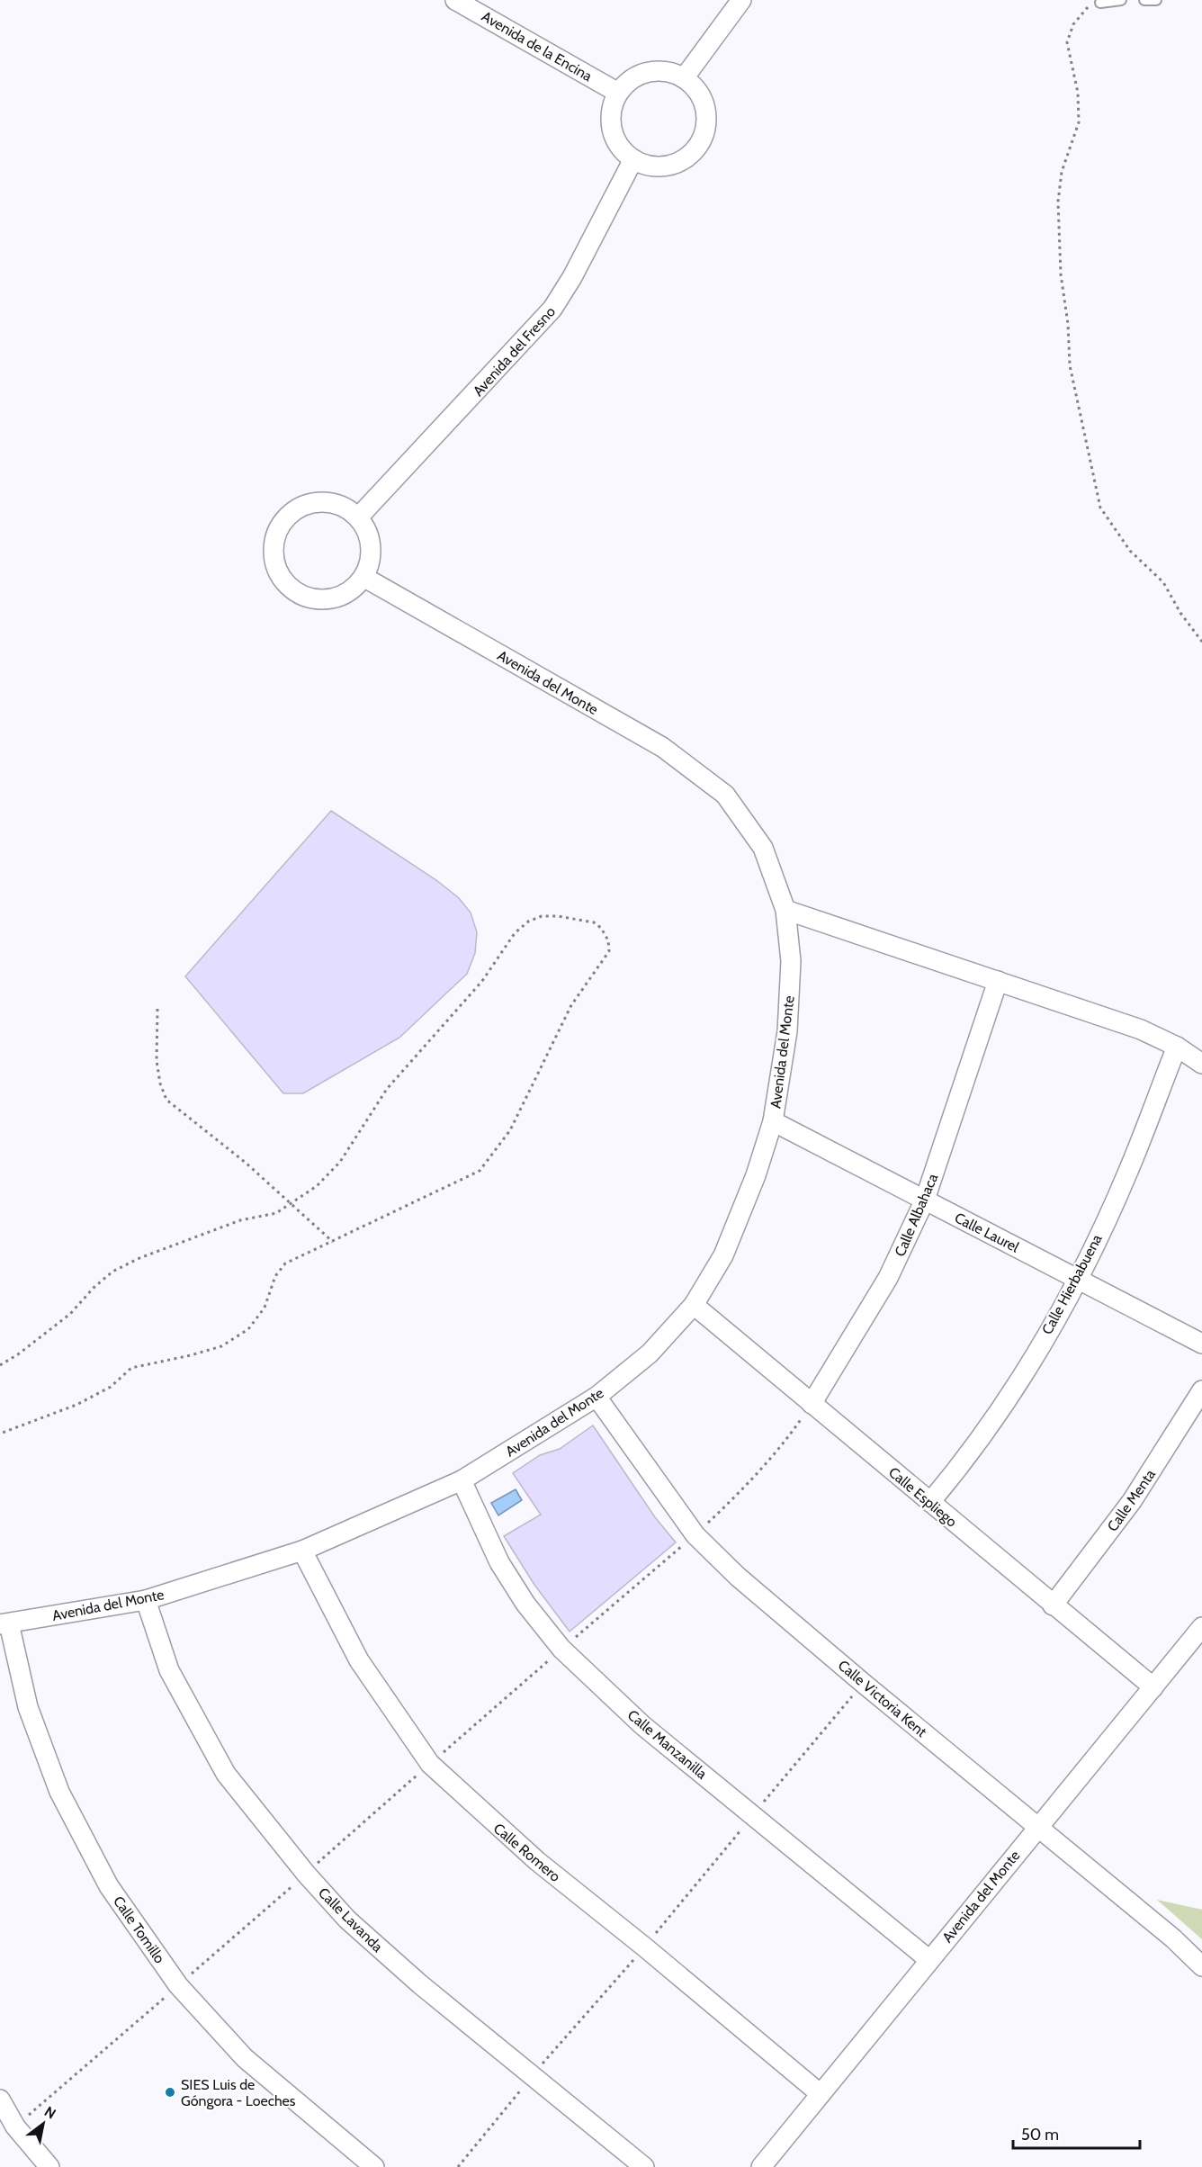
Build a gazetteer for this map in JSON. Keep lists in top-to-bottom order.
{
  "streets": {
    "street": [
      "Avenida de la Encina",
      "Avenida del Fresno",
      "Avenida del Monte",
      "Calle Albahaca",
      "Calle Laurel",
      "Calle Hierbabuena",
      "Calle Espliego",
      "Calle Menta",
      "Calle Victoria Kent",
      "Calle Manzanilla",
      "Calle Romero",
      "Calle Lavanda",
      "Calle Tomillo"
    ]
  },
  "crossings": [
    ["Avenida de la Encina", "Avenida del Fresno"],
    ["Avenida del Fresno", "Avenida del Monte"],
    ["Avenida del Monte", "Calle Laurel"],
    ["Avenida del Monte", "Calle Espliego"],
    ["Avenida del Monte", "Calle Victoria Kent"],
    ["Avenida del Monte", "Calle Manzanilla"],
    ["Avenida del Monte", "Calle Romero"],
    ["Avenida del Monte", "Calle Lavanda"],
    ["Avenida del Monte", "Calle Tomillo"],
    ["Calle Albahaca", "Calle Laurel"],
    ["Calle Albahaca", "Calle Espliego"],
    ["Calle Laurel", "Calle Hierbabuena"],
    ["Calle Hierbabuena", "Calle Espliego"],
    ["Calle Espliego", "Calle Menta"]
  ],
  "places": ["SIES Luis de Góngora - Loeches"],
  "scale_bar": "50 m",
  "north": "top right"
}
